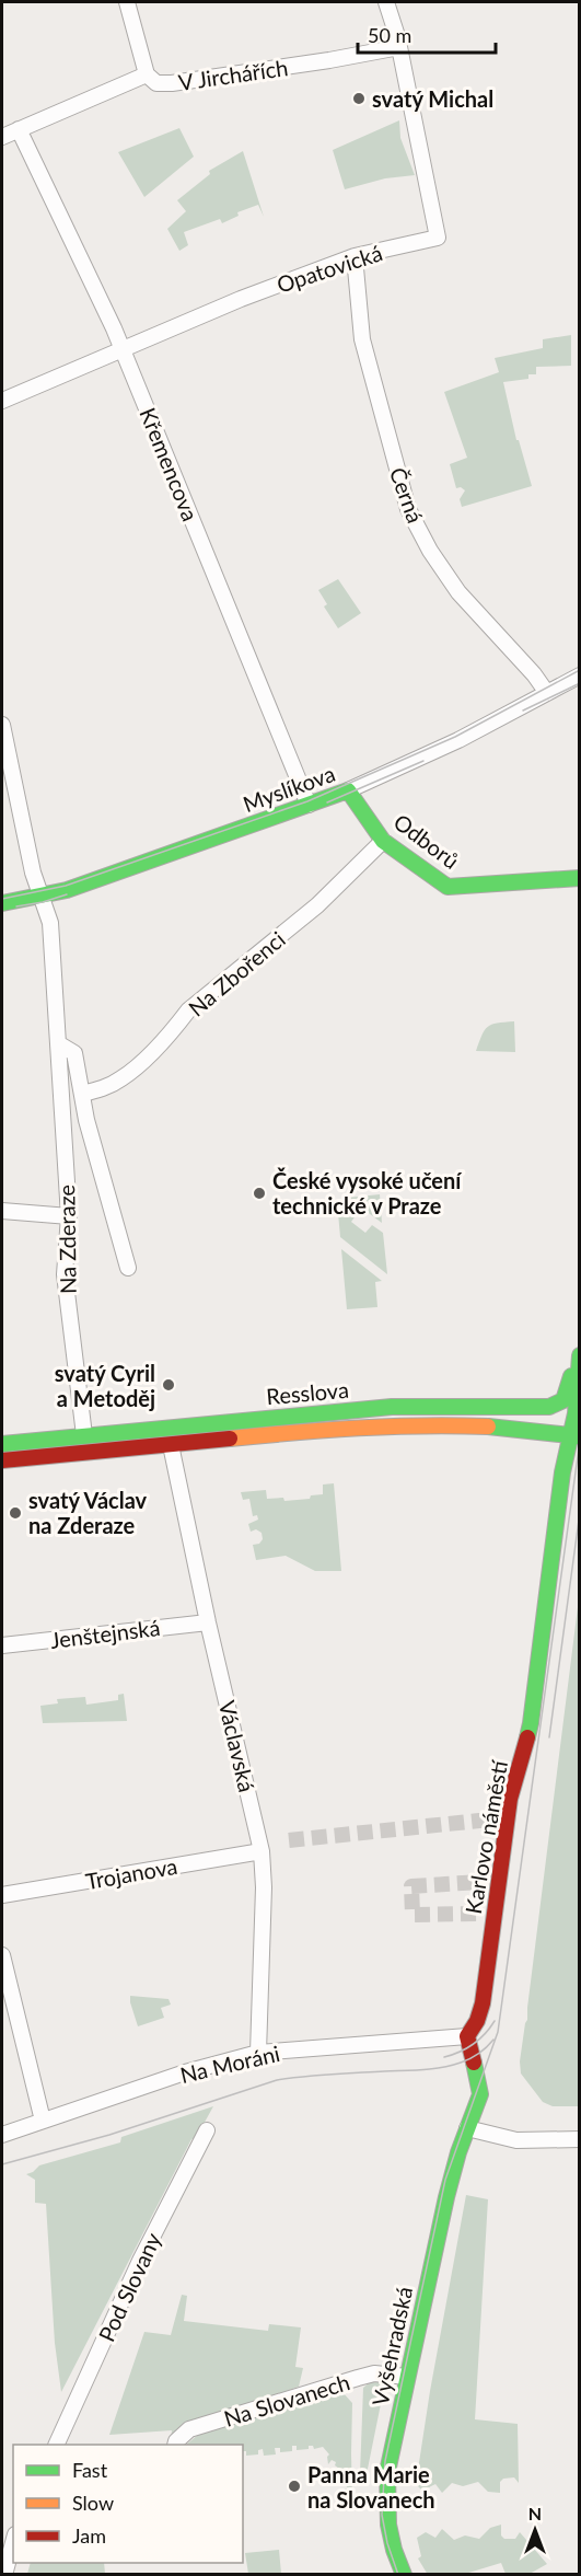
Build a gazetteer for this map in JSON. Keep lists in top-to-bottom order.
{
  "streets": {
    "street": [
      "V Jirchářích",
      "Opatovická",
      "Křemencova",
      "Černá",
      "Myslíkova",
      "Odborů",
      "Na Zbořenci",
      "Na Zderaze",
      "Resslova",
      "Jenštejnská",
      "Václavská",
      "Karlovo náměstí",
      "Trojanova",
      "Na Moráni",
      "Pod Slovany",
      "Vyšehradská",
      "Na Slovanech"
    ]
  },
  "crossings": [
    ["V Jirchářích", "Opatovická"],
    ["V Jirchářích", "Křemencova"],
    ["Opatovická", "Křemencova"],
    ["Opatovická", "Černá"],
    ["Křemencova", "Myslíkova"],
    ["Černá", "Myslíkova"],
    ["Myslíkova", "Odborů"],
    ["Myslíkova", "Na Zderaze"],
    ["Odborů", "Na Zbořenci"],
    ["Na Zbořenci", "Na Zderaze"],
    ["Na Zderaze", "Resslova"],
    ["Resslova", "Václavská"],
    ["Resslova", "Karlovo náměstí"],
    ["Jenštejnská", "Václavská"],
    ["Václavská", "Trojanova"],
    ["Václavská", "Na Moráni"],
    ["Karlovo náměstí", "Na Moráni"],
    ["Vyšehradská", "Na Slovanech"]
  ],
  "places": [
    "svatý Michal",
    "České vysoké učení technické v Praze",
    "svatý Cyril a Metoděj",
    "svatý Václav na Zderaze",
    "Panna Marie na Slovanech"
  ],
  "legend": ["Fast", "Slow", "Jam"],
  "scale_bar": "50 m",
  "north": "top"
}
